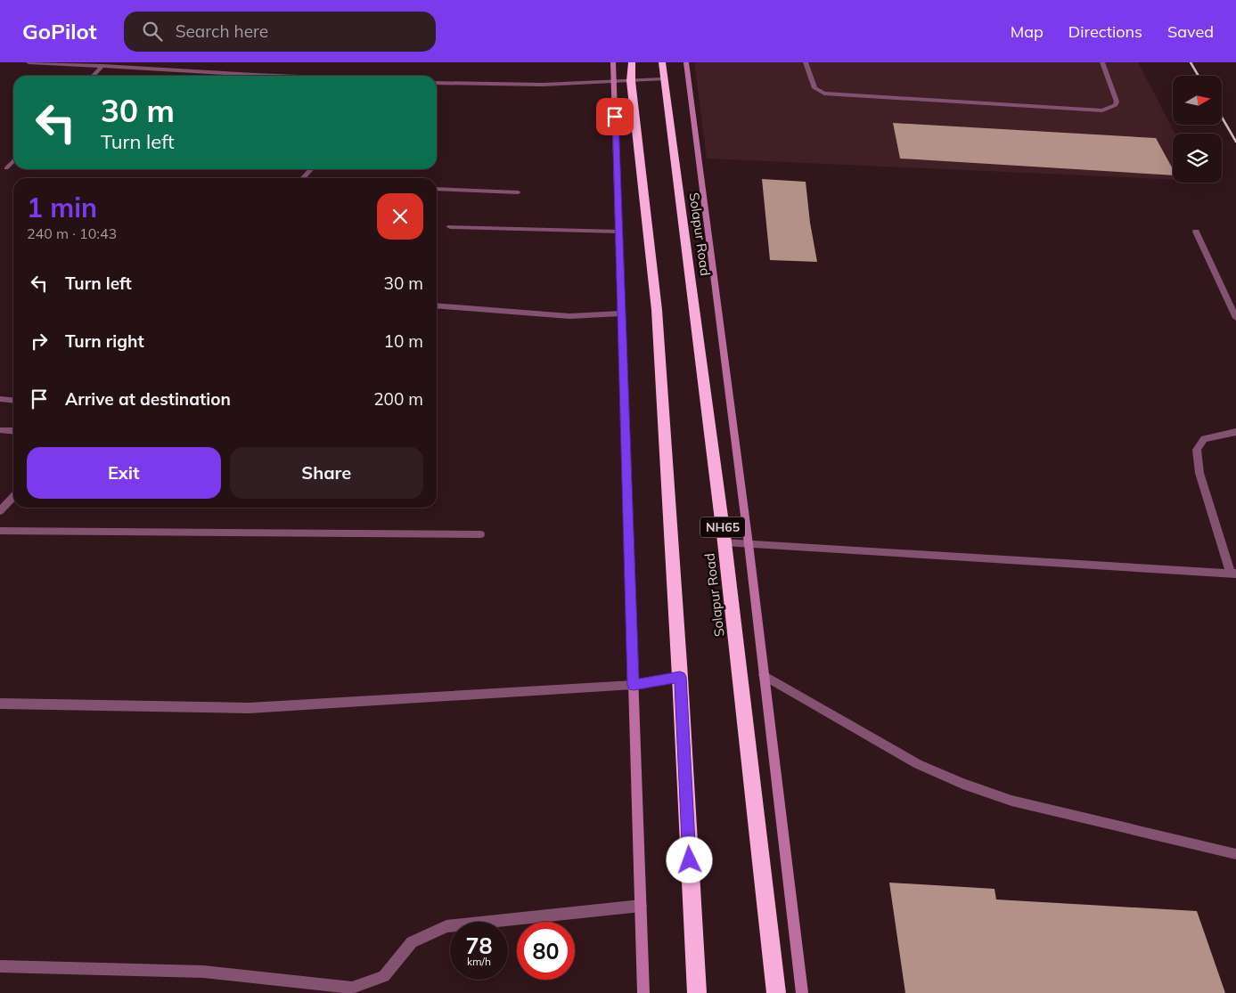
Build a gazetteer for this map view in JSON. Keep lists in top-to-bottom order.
{
  "streets": {
    "highway": ["Solapur Road", "NH65"]
  },
  "north": "right",
  "page": {
    "header": "GoPilot",
    "search": "Search here",
    "nav": ["Map", "Directions", "Saved"],
    "turn": ["30 m", "Turn left"],
    "heading": ["1 min", "240 m · 10:43"],
    "list": [
      {
        "name": "Turn left",
        "value": "30 m"
      },
      {
        "name": "Turn right",
        "value": "10 m"
      },
      {
        "name": "Arrive at destination",
        "value": "200 m"
      }
    ],
    "buttons": ["Exit", "Share"],
    "speed": "78 km/h",
    "limit": "80"
  }
}
